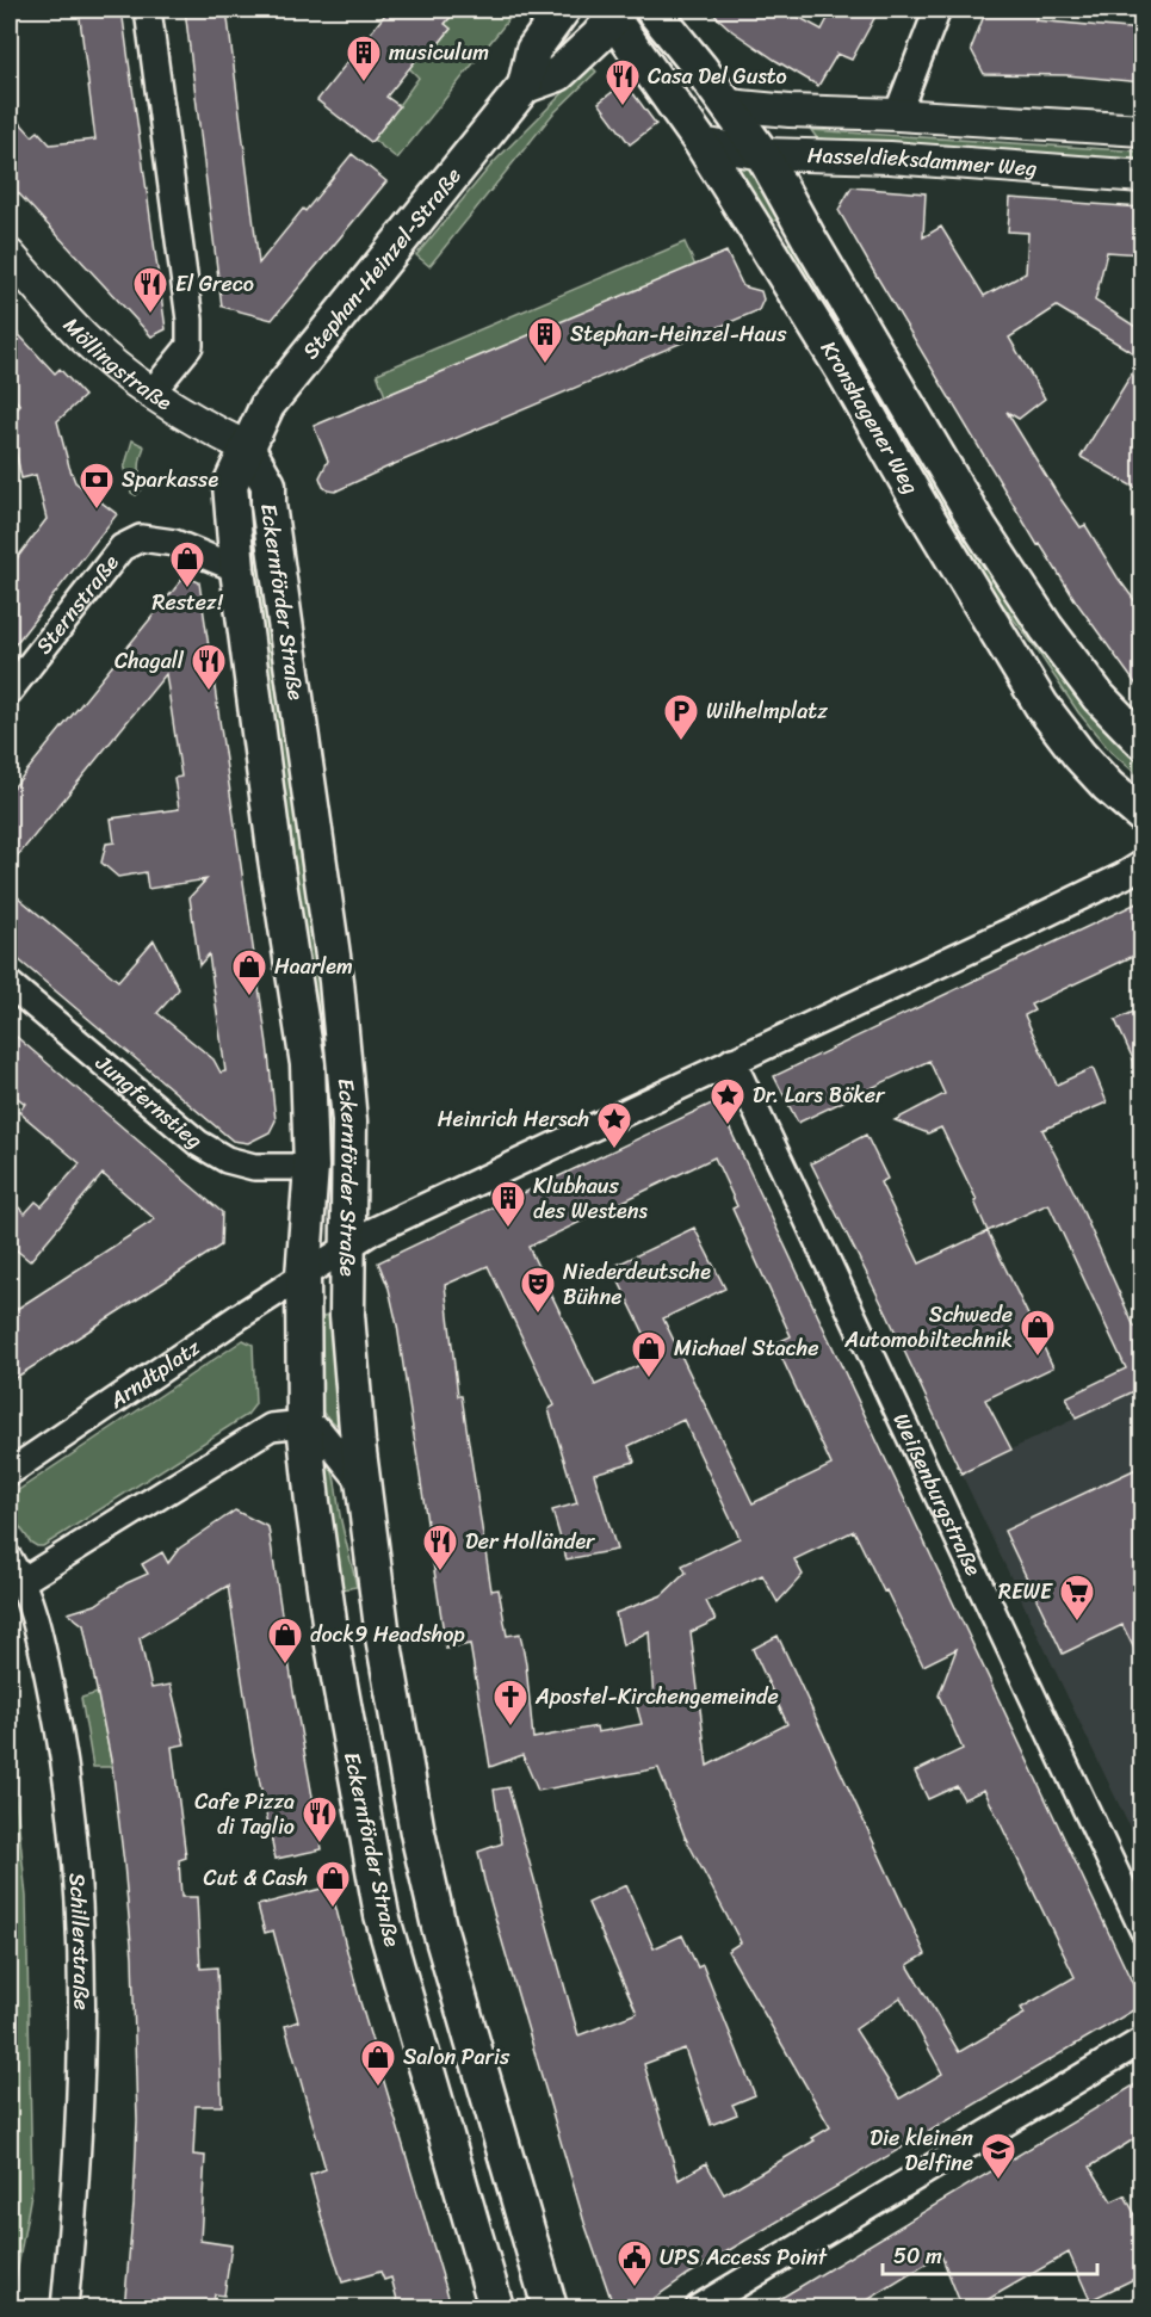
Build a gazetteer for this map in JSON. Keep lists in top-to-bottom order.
{
  "streets": {
    "main road": ["Stephan-Heinzel-Straße", "Kronshagener Weg", "Eckernförder Straße"],
    "street": [
      "Hasseldieksdammer Weg",
      "Möllingstraße",
      "Sternstraße",
      "Jungfernstieg",
      "Arndtplatz",
      "Weißenburgstraße",
      "Schillerstraße"
    ]
  },
  "crossings": [
    ["Hasseldieksdammer Weg", "Kronshagener Weg"],
    ["Stephan-Heinzel-Straße", "Möllingstraße"],
    ["Stephan-Heinzel-Straße", "Eckernförder Straße"],
    ["Möllingstraße", "Eckernförder Straße"],
    ["Eckernförder Straße", "Sternstraße"],
    ["Eckernförder Straße", "Jungfernstieg"],
    ["Eckernförder Straße", "Arndtplatz"]
  ],
  "places": {
    "building": ["musiculum", "Stephan-Heinzel-Haus", "Klubhaus des Westens"],
    "restaurant": [
      "Casa Del Gusto",
      "El Greco",
      "Chagall",
      "Der Holländer",
      "Cafe Pizza di Taglio"
    ],
    "bank": ["Sparkasse"],
    "shop": [
      "Restez!",
      "Haarlem",
      "Schwede Automobiltechnik",
      "Michael Stache",
      "dock9 Headshop",
      "Cut & Cash",
      "Salon Paris"
    ],
    "parking": ["Wilhelmplatz"],
    "place": ["Dr. Lars Böker", "Heinrich Hersch"],
    "theatre": ["Niederdeutsche Bühne"],
    "supermarket": ["REWE"],
    "church": ["Apostel-Kirchengemeinde"],
    "school or university": ["Die kleinen Delfine"],
    "public building": ["UPS Access Point"]
  },
  "scale_bar": "50 m"
}
